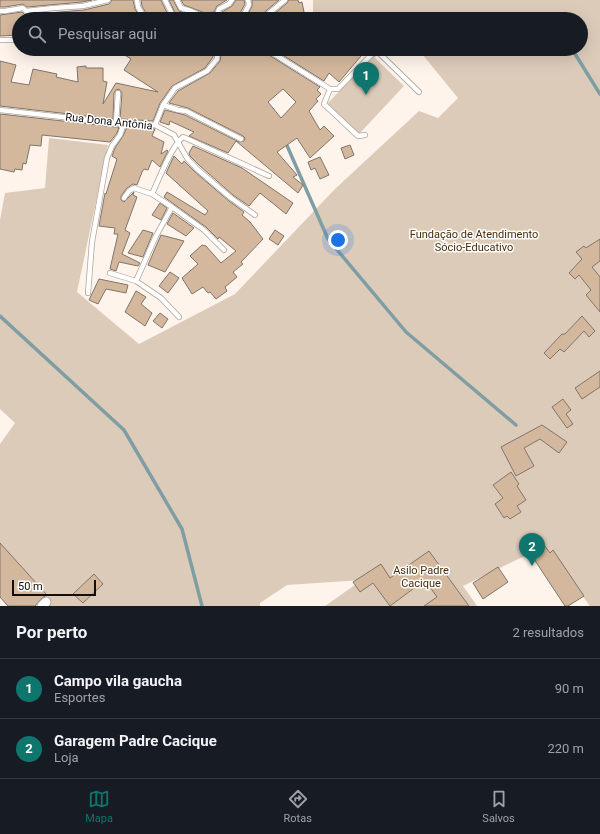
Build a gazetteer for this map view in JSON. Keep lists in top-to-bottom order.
{
  "streets": {
    "lane": ["Rua Dona Antônia"]
  },
  "parks": ["Fundação de Atendimento Sócio-Educativo", "Asilo Padre Cacique"],
  "scale_bar": "50 m",
  "page": {
    "search": "Pesquisar aqui",
    "pins": ["1", "2"],
    "scale": "50 m",
    "heading": ["Por perto", "2 resultados"],
    "list": [
      {
        "mark": "1",
        "name": "Campo vila gaucha",
        "note": "Esportes",
        "value": "90 m"
      },
      {
        "mark": "2",
        "name": "Garagem Padre Cacique",
        "note": "Loja",
        "value": "220 m"
      }
    ],
    "nav": ["Mapa", "Rotas", "Salvos"]
  }
}
